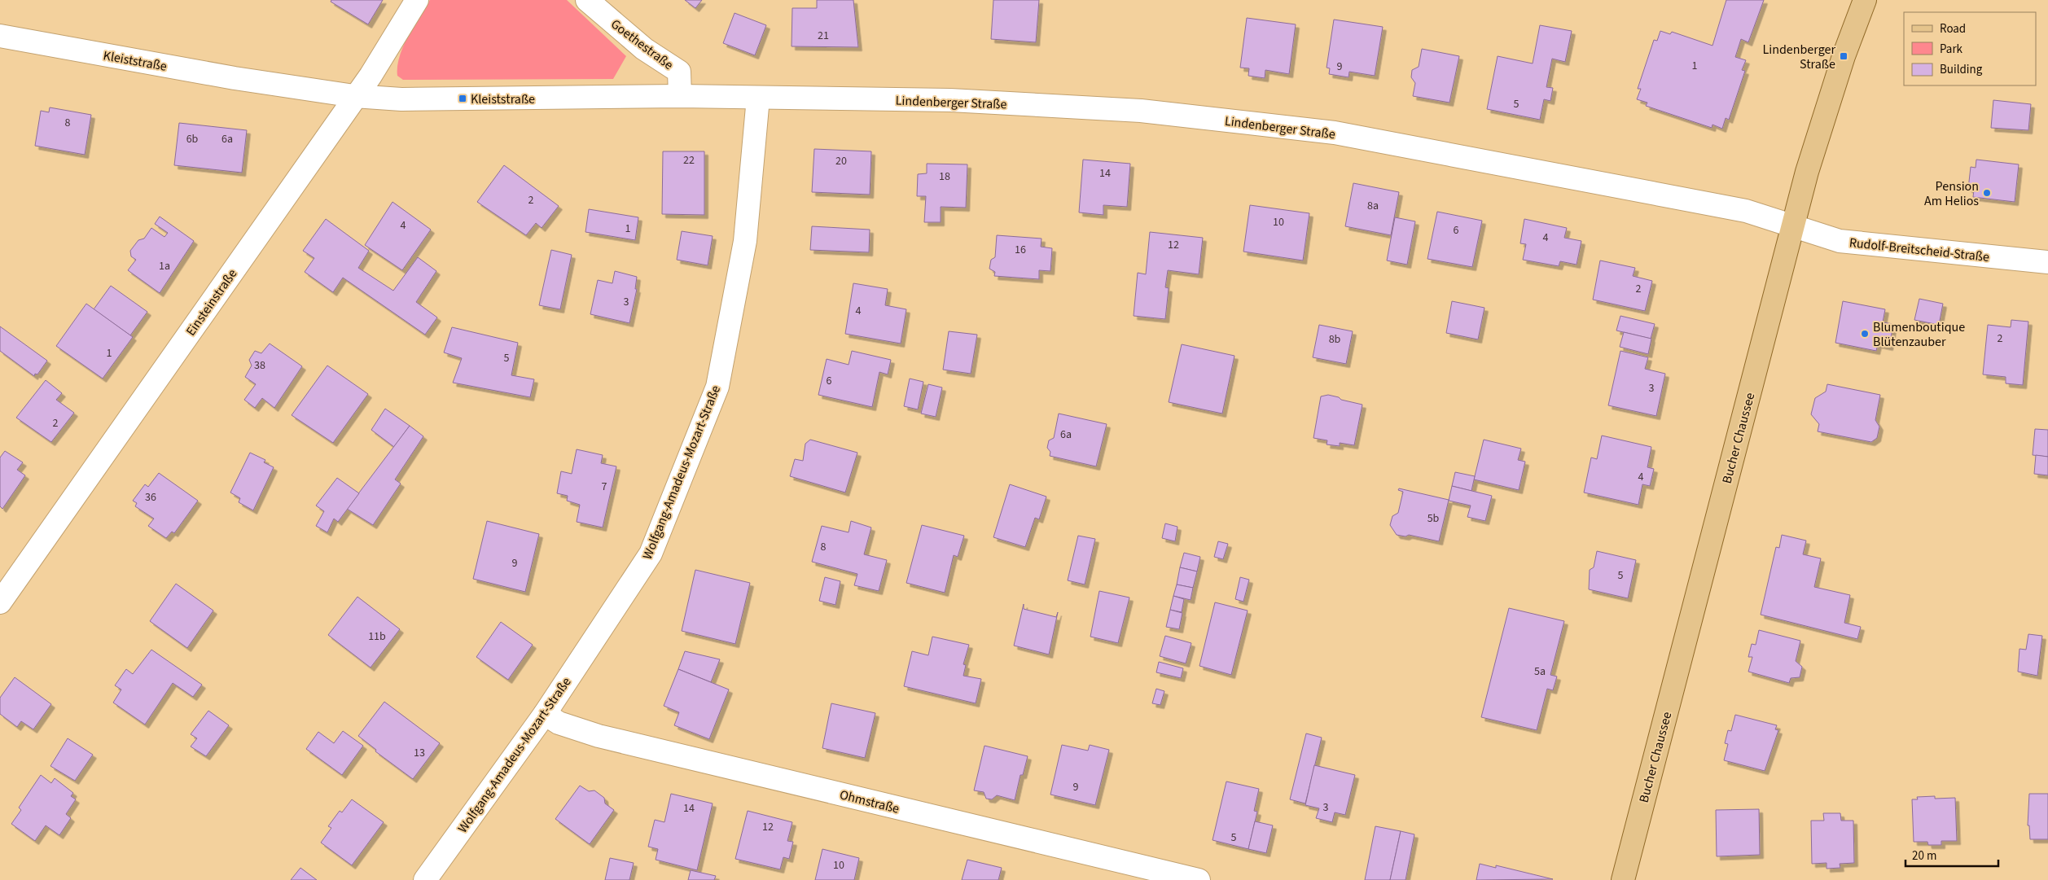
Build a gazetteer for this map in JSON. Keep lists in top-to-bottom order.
{
  "streets": {
    "main road": ["Bucher Chaussee"],
    "street": [
      "Goethestraße",
      "Kleiststraße",
      "Lindenberger Straße",
      "Rudolf-Breitscheid-Straße",
      "Einsteinstraße",
      "Wolfgang-Amadeus-Mozart-Straße",
      "Ohmstraße"
    ]
  },
  "crossings": [
    ["Goethestraße", "Kleiststraße"],
    ["Kleiststraße", "Lindenberger Straße"],
    ["Kleiststraße", "Einsteinstraße"],
    ["Kleiststraße", "Wolfgang-Amadeus-Mozart-Straße"],
    ["Lindenberger Straße", "Rudolf-Breitscheid-Straße"],
    ["Lindenberger Straße", "Bucher Chaussee"],
    ["Lindenberger Straße", "Wolfgang-Amadeus-Mozart-Straße"],
    ["Rudolf-Breitscheid-Straße", "Bucher Chaussee"],
    ["Wolfgang-Amadeus-Mozart-Straße", "Ohmstraße"]
  ],
  "places": {
    "transit": ["Lindenberger Straße", "Kleiststraße"],
    "other": ["Pension Am Helios", "Blumenboutique Blütenzauber"]
  },
  "house_numbers": [
    "21",
    "1",
    "9",
    "5",
    "8",
    "6b",
    "6a",
    "22",
    "20",
    "14",
    "18",
    "2",
    "8a",
    "10",
    "4",
    "1",
    "6",
    "4",
    "12",
    "16",
    "1a",
    "2",
    "3",
    "4",
    "2",
    "8b",
    "1",
    "5",
    "38",
    "6",
    "3",
    "2",
    "6a",
    "4",
    "7",
    "36",
    "5b",
    "8",
    "9",
    "5",
    "11b",
    "5a",
    "13",
    "9",
    "3",
    "14",
    "12",
    "5",
    "10"
  ],
  "legend": ["Road", "Park", "Building"],
  "scale_bar": "20 m"
}
